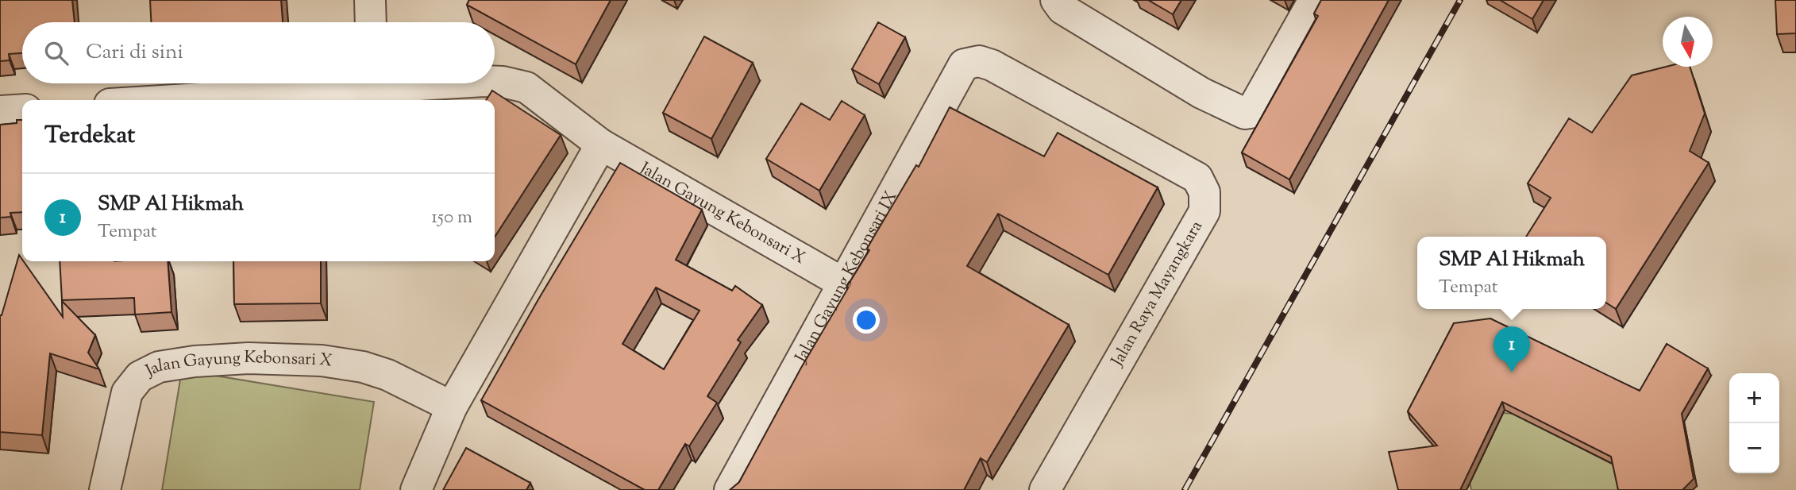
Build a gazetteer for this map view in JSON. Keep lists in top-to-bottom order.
{
  "streets": {
    "street": ["Jalan Gayung Kebonsari X", "Jalan Gayung Kebonsari IX", "Jalan Raya Mayangkara"]
  },
  "crossings": [
    ["Jalan Gayung Kebonsari X", "Jalan Gayung Kebonsari IX"],
    ["Jalan Gayung Kebonsari IX", "Jalan Raya Mayangkara"]
  ],
  "north": "bottom",
  "page": {
    "search": "Cari di sini",
    "heading": "Terdekat",
    "list": [
      {
        "mark": "1",
        "name": "SMP Al Hikmah",
        "note": "Tempat",
        "value": "150 m"
      }
    ],
    "popup": ["SMP Al Hikmah", "Tempat"],
    "pins": "1",
    "map_buttons": ["+", "−"]
  }
}
